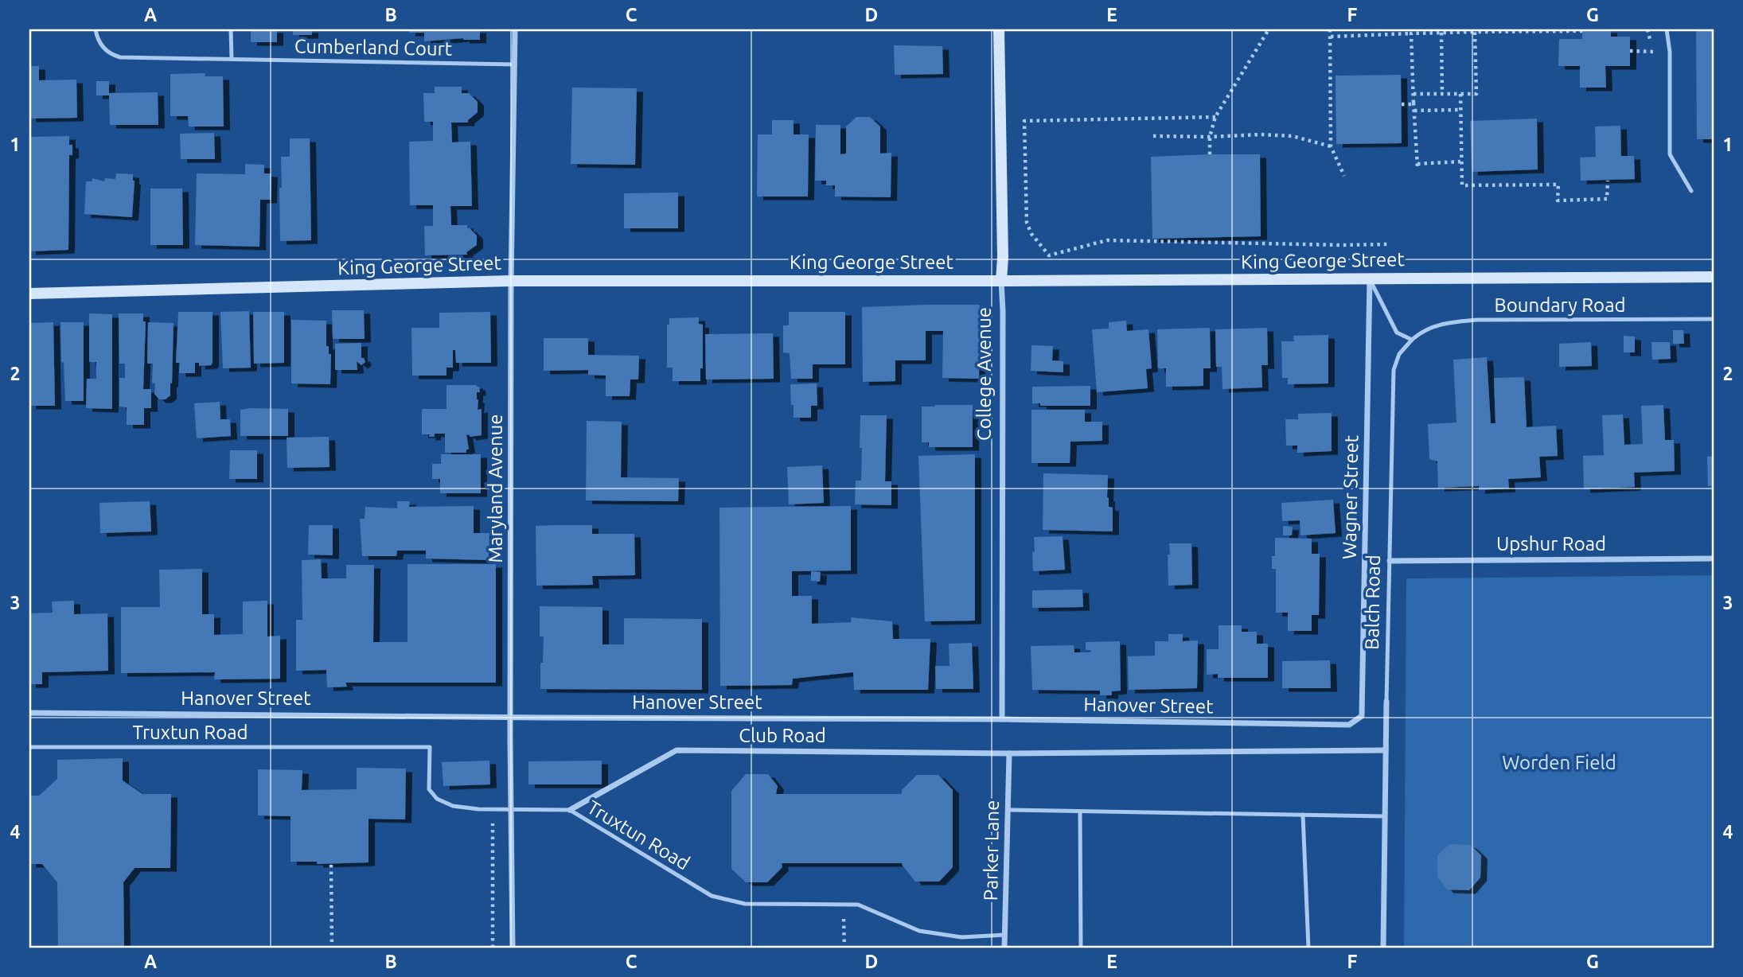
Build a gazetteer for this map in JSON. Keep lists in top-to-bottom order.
{
  "streets": {
    "street": [
      "King George Street",
      "College Avenue",
      "Maryland Avenue",
      "Wagner Street",
      "Upshur Road",
      "Balch Road",
      "Hanover Street",
      "Club Road",
      "Parker Lane"
    ],
    "lane": ["Cumberland Court", "Boundary Road", "Truxtun Road"]
  },
  "crossings": [
    ["Cumberland Court", "Maryland Avenue"],
    ["King George Street", "College Avenue"],
    ["King George Street", "Maryland Avenue"],
    ["King George Street", "Wagner Street"],
    ["Boundary Road", "Balch Road"],
    ["College Avenue", "Hanover Street"],
    ["Maryland Avenue", "Hanover Street"],
    ["Maryland Avenue", "Truxtun Road"],
    ["Wagner Street", "Hanover Street"],
    ["Upshur Road", "Balch Road"],
    ["Balch Road", "Club Road"],
    ["Truxtun Road", "Club Road"],
    ["Truxtun Road", "Parker Lane"],
    ["Club Road", "Parker Lane"]
  ],
  "parks": ["Worden Field"],
  "grid": {
    "columns": [
      "A",
      "B",
      "C",
      "D",
      "E",
      "F",
      "G"
    ],
    "rows": [
      "1",
      "2",
      "3",
      "4"
    ]
  }
}
